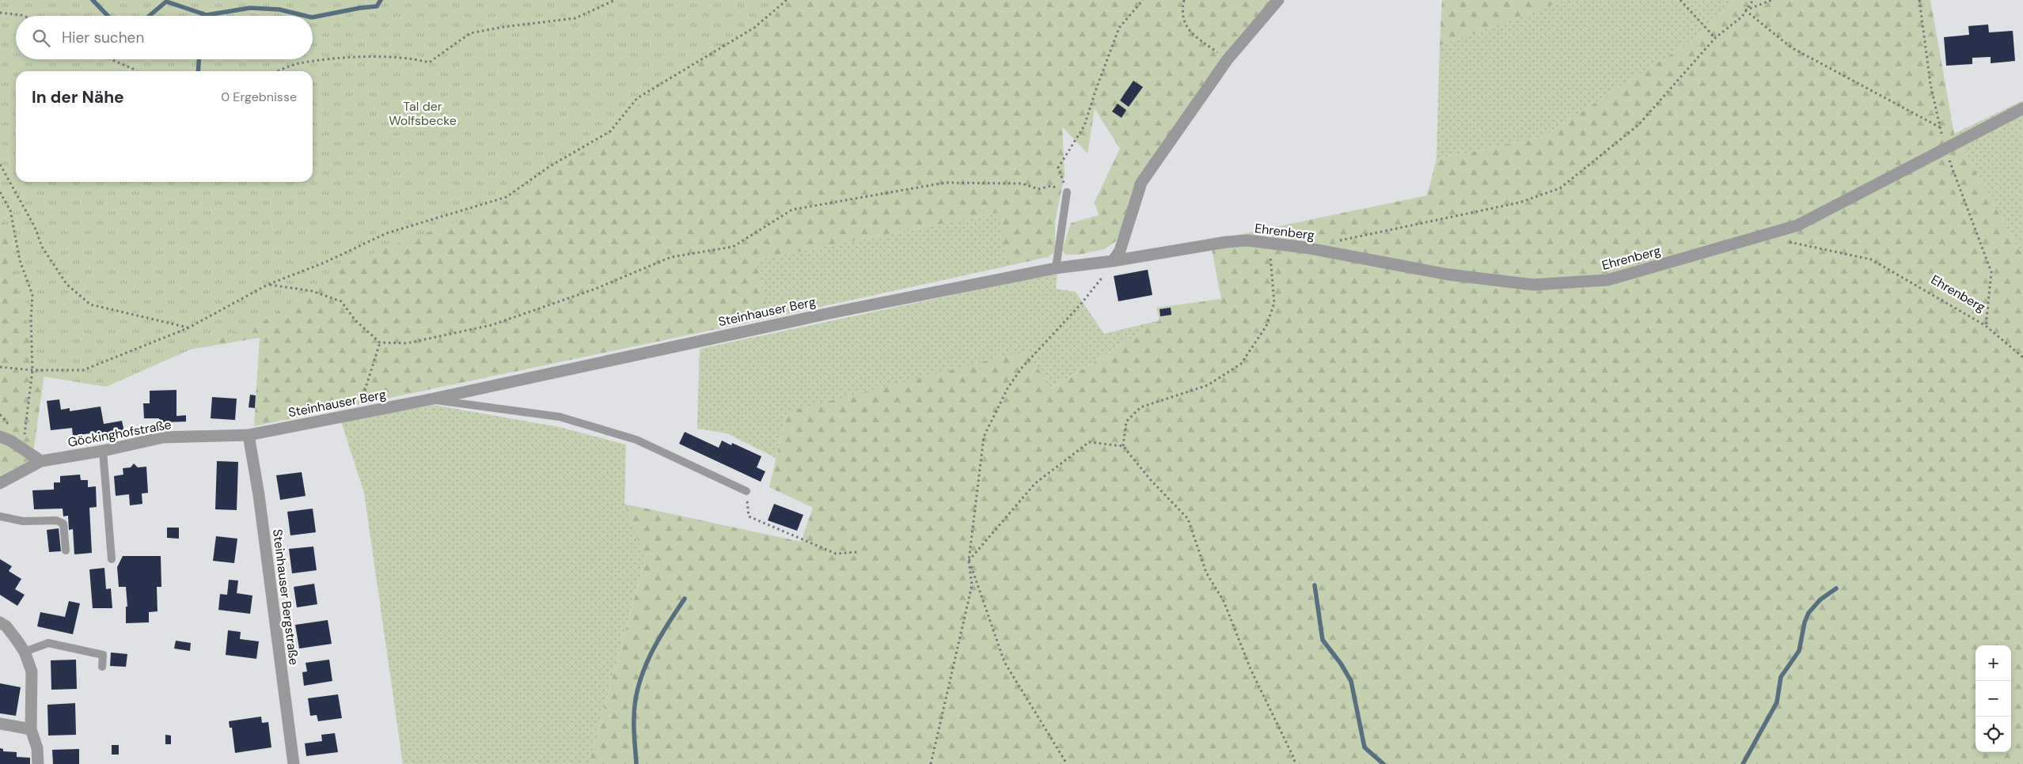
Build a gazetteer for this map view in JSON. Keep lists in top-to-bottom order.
{
  "streets": {
    "street": [
      "Ehrenberg",
      "Steinhauser Berg",
      "Göckinghofstraße",
      "Steinhauser Bergstraße"
    ]
  },
  "crossings": [
    ["Ehrenberg", "Steinhauser Berg"],
    ["Steinhauser Berg", "Göckinghofstraße"],
    ["Steinhauser Berg", "Steinhauser Bergstraße"],
    ["Göckinghofstraße", "Steinhauser Bergstraße"]
  ],
  "parks": ["Tal der Wolfsbecke"],
  "page": {
    "search": "Hier suchen",
    "heading": ["In der Nähe", "0 Ergebnisse"],
    "map_buttons": ["+", "−"]
  }
}
